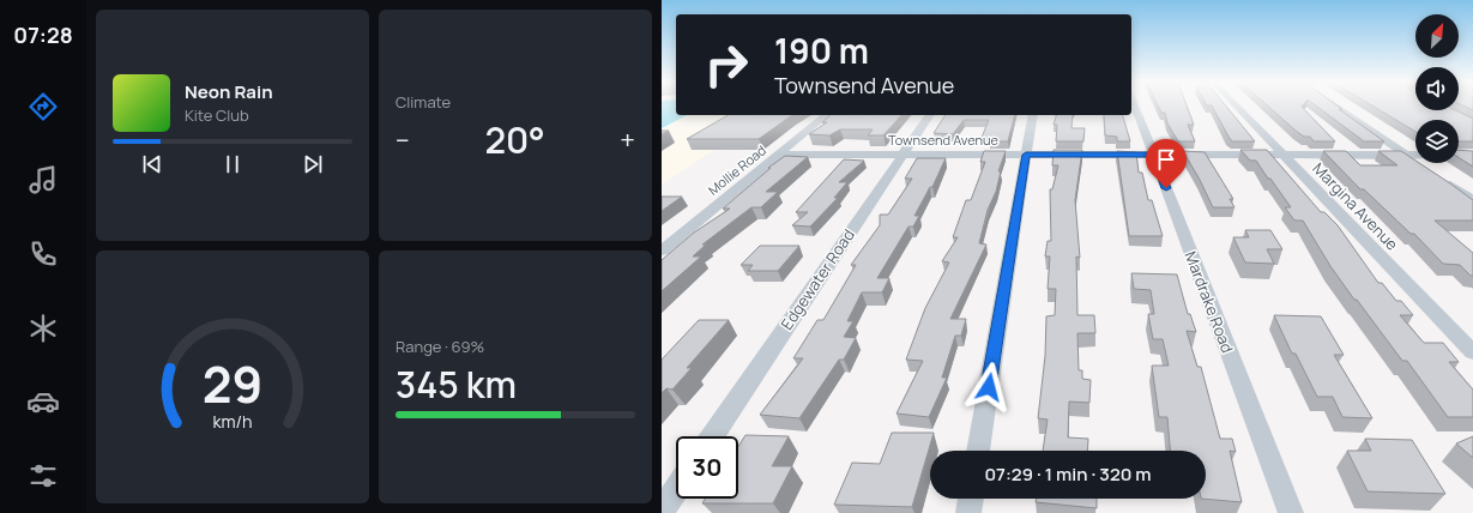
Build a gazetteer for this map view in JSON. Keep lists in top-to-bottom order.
{
  "streets": {
    "street": [
      "Townsend Avenue",
      "Mollie Road",
      "Margina Avenue",
      "Edgewater Road",
      "Mardrake Road"
    ]
  },
  "crossings": [
    ["Townsend Avenue", "Mollie Road"],
    ["Townsend Avenue", "Margina Avenue"],
    ["Townsend Avenue", "Edgewater Road"],
    ["Townsend Avenue", "Mardrake Road"]
  ],
  "north": "top right",
  "page": {
    "tabs": "07:28",
    "tile": [
      "Climate",
      ["Range · 69%", "345 km"]
    ],
    "turn": ["190 m", "Townsend Avenue"],
    "song": ["Neon Rain", "Kite Club"],
    "heat": ["−", "20°", "+"],
    "limit": "30",
    "trip": "07:29 · 1 min · 320 m",
    "gauge": ["29", "km/h"]
  }
}
